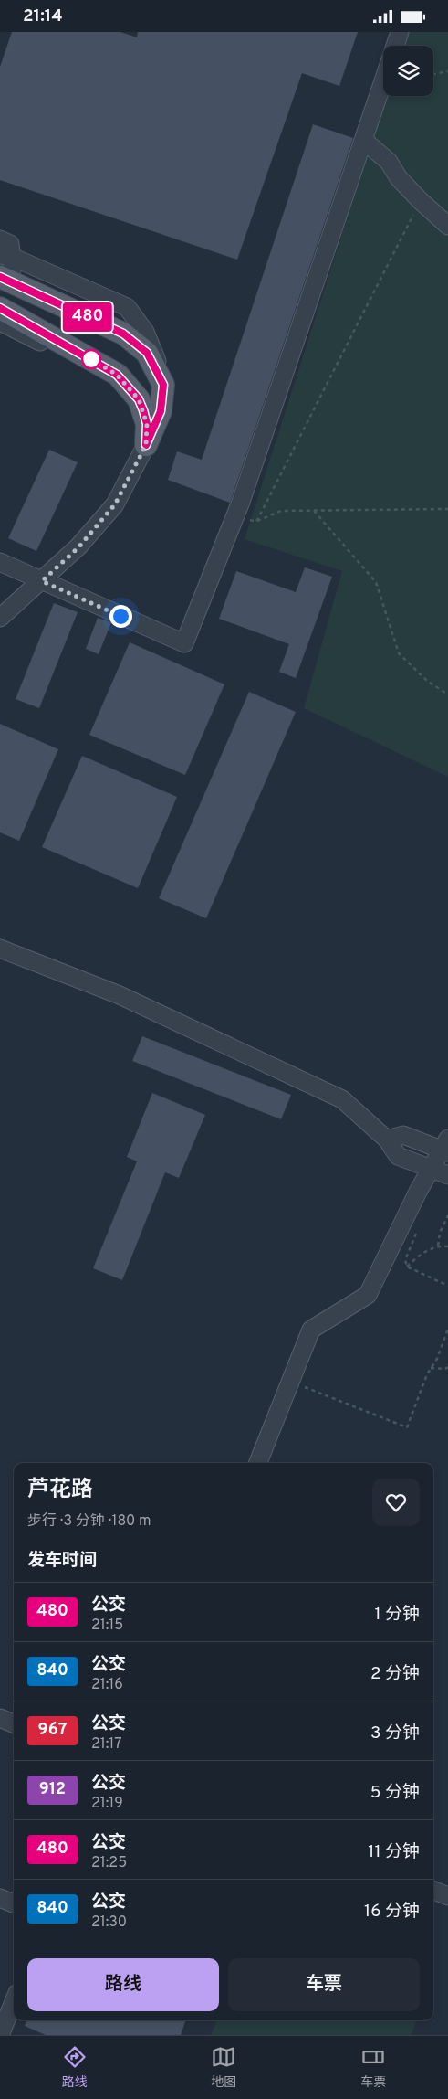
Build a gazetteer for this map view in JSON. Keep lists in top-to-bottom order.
{
  "lines": ["bus line 480"],
  "page": {
    "status": "21:14",
    "on_map": "480",
    "heading": [
      ["芦花路", "步行 · 3 分钟 · 180 m"],
      "发车时间"
    ],
    "list": [
      {
        "mark": "480",
        "name": "公交",
        "note": "21:15",
        "value": "1 分钟"
      },
      {
        "mark": "840",
        "name": "公交",
        "note": "21:16",
        "value": "2 分钟"
      },
      {
        "mark": "967",
        "name": "公交",
        "note": "21:17",
        "value": "3 分钟"
      },
      {
        "mark": "912",
        "name": "公交",
        "note": "21:19",
        "value": "5 分钟"
      },
      {
        "mark": "480",
        "name": "公交",
        "note": "21:25",
        "value": "11 分钟"
      },
      {
        "mark": "840",
        "name": "公交",
        "note": "21:30",
        "value": "16 分钟"
      }
    ],
    "buttons": ["路线", "车票"],
    "tabs": ["路线", "地图", "车票"]
  }
}
